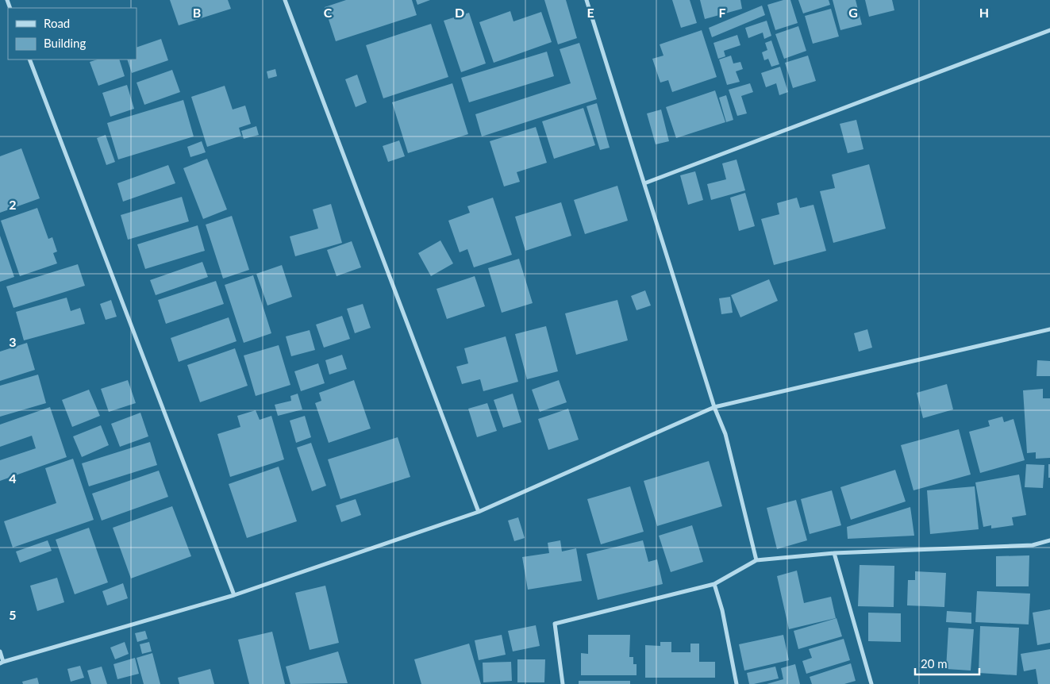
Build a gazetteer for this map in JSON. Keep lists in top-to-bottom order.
{
  "legend": ["Road", "Building"],
  "scale_bar": "20 m",
  "grid": {
    "columns": [
      "B",
      "C",
      "D",
      "E",
      "F",
      "G",
      "H"
    ],
    "rows": [
      "2",
      "3",
      "4",
      "5"
    ]
  }
}
